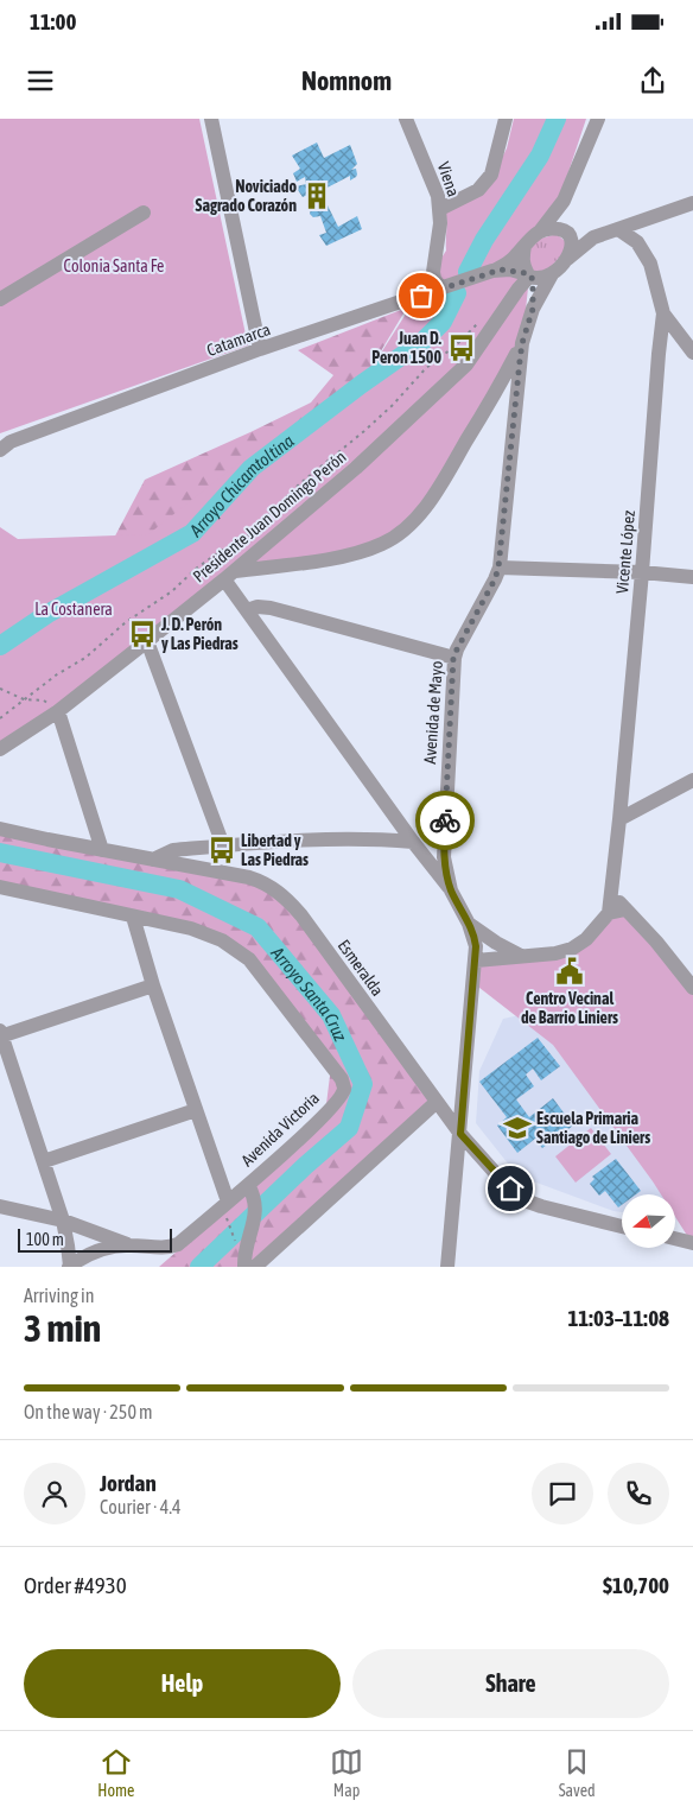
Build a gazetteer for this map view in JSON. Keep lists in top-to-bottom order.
{
  "streets": {
    "street": [
      "Viena",
      "Catamarca",
      "Presidente Juan Domingo Perón",
      "Vicente López",
      "Avenida de Mayo",
      "Esmeralda",
      "Avenida Victoria"
    ]
  },
  "crossings": [
    ["Viena", "Catamarca"],
    ["Catamarca", "Presidente Juan Domingo Perón"],
    ["Catamarca", "Avenida de Mayo"],
    ["Presidente Juan Domingo Perón", "Avenida de Mayo"],
    ["Avenida de Mayo", "Esmeralda"]
  ],
  "water": ["Arroyo Chicamtoltina", "Arroyo Santa Cruz"],
  "parks": ["Colonia Santa Fe", "La Costanera"],
  "places": {
    "building": ["Noviciado Sagrado Corazón"],
    "bus stop": ["Juan D. Peron 1500", "J. D. Perón y Las Piedras", "Libertad y Las Piedras"],
    "public building": ["Centro Vecinal de Barrio Liniers"],
    "school or university": ["Escuela Primaria Santiago de Liniers"]
  },
  "scale_bar": "100 m",
  "north": "left",
  "page": {
    "status": "11:00",
    "header": "Nomnom",
    "scale": "100 m",
    "heading": ["3 min", "Arriving in", "11:03–11:08"],
    "panel": [
      "Jordan",
      "Courier · 4.4",
      "Order #4930",
      "$10,700"
    ],
    "bar": "On the way · 250 m",
    "buttons": ["Help", "Share"],
    "tabs": ["Home", "Map", "Saved"]
  }
}
